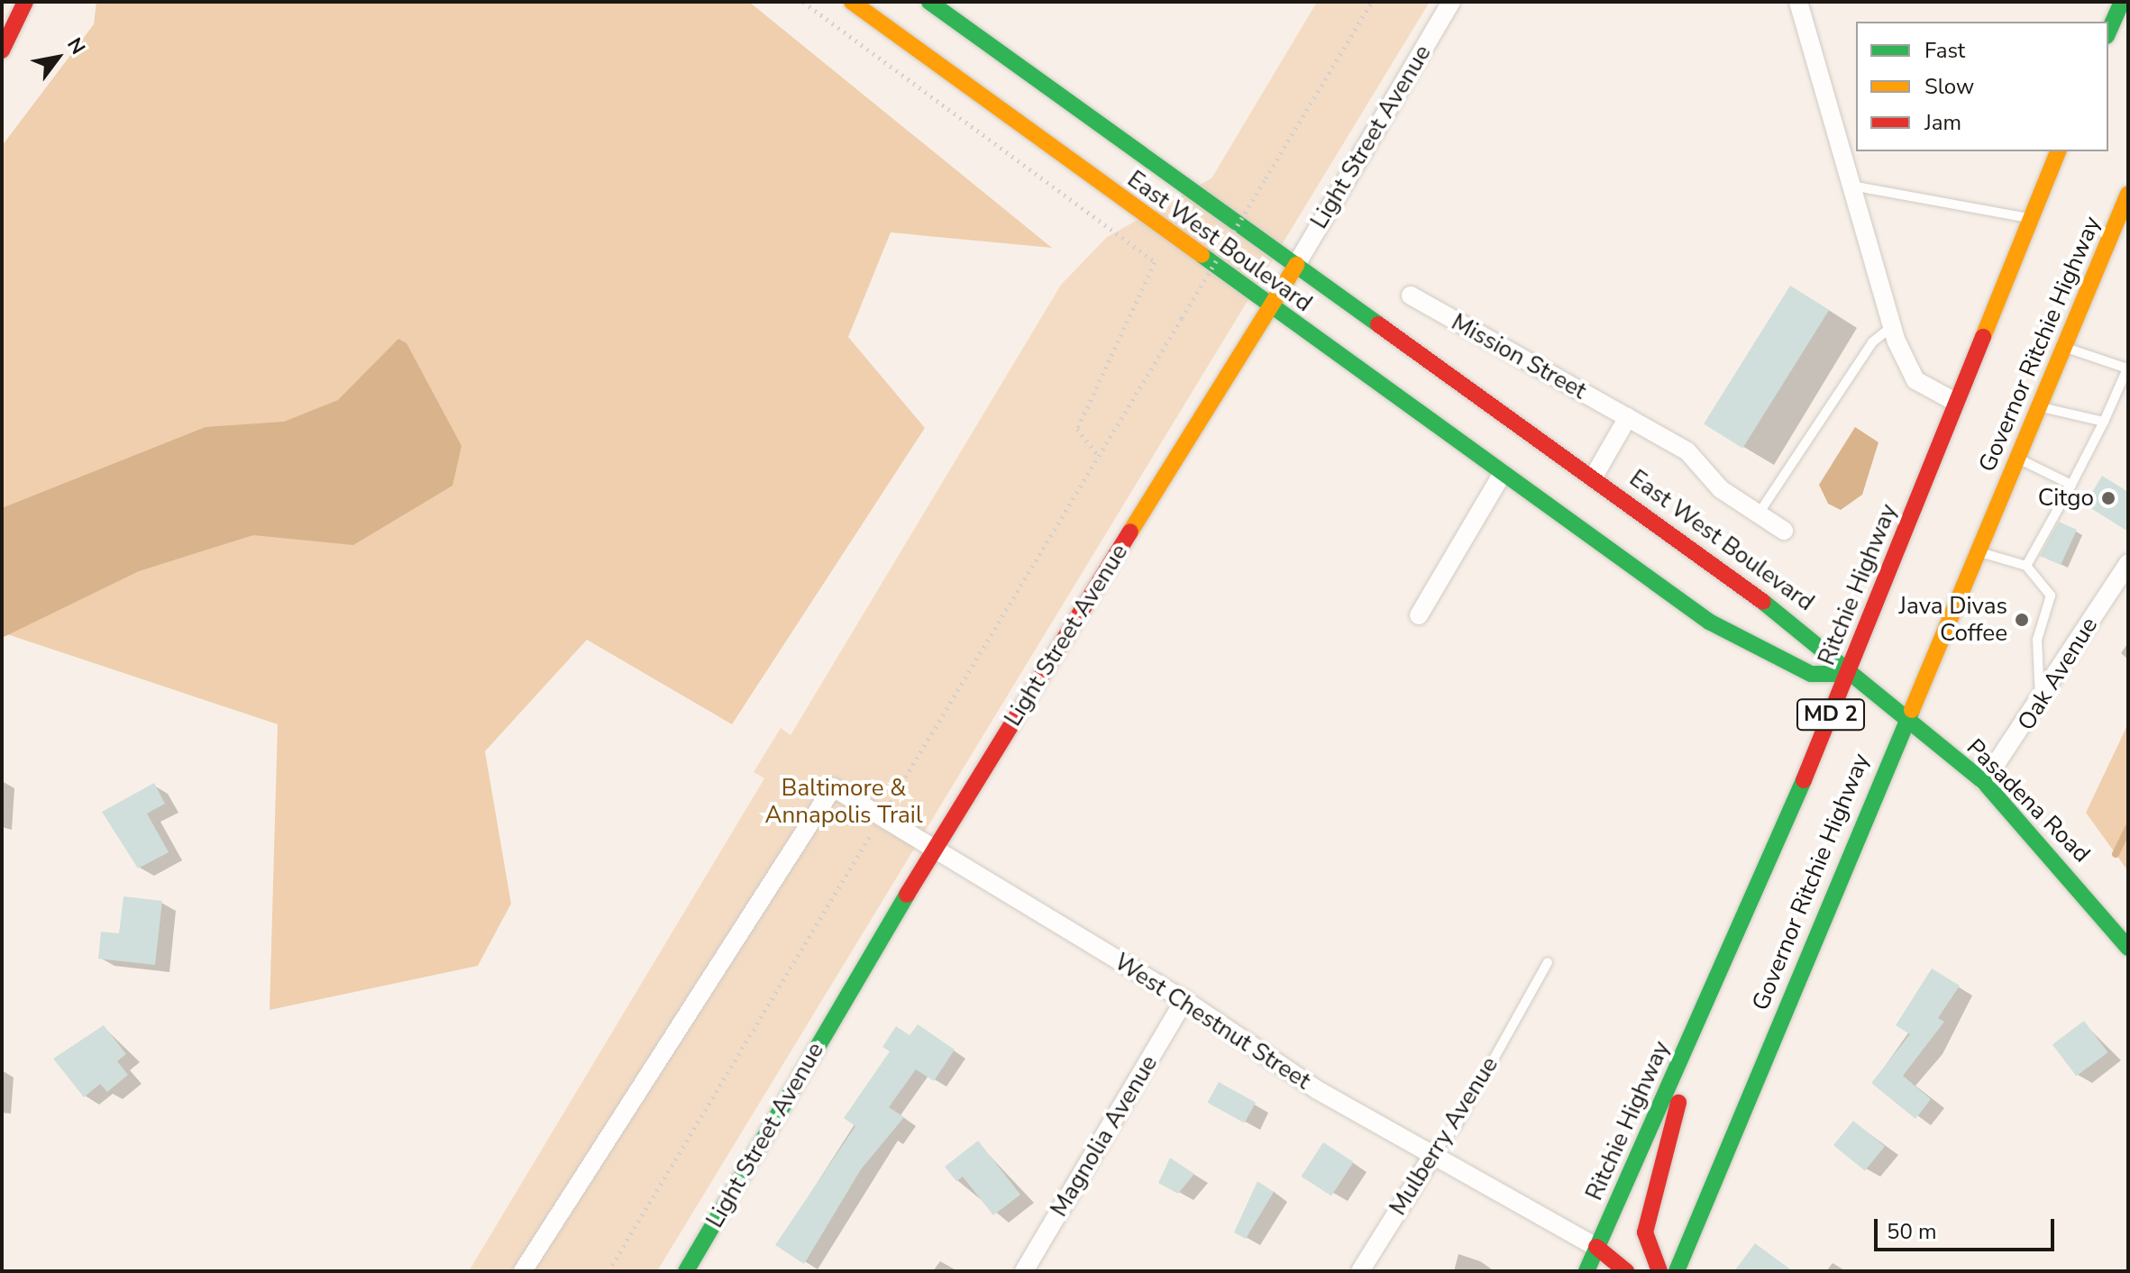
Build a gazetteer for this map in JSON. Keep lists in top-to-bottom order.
{
  "streets": {
    "main road": [
      "Light Street Avenue",
      "East West Boulevard",
      "Governor Ritchie Highway",
      "Ritchie Highway",
      "MD 2",
      "Pasadena Road"
    ],
    "street": [
      "Mission Street",
      "Oak Avenue",
      "West Chestnut Street",
      "Magnolia Avenue",
      "Mulberry Avenue"
    ]
  },
  "crossings": [
    ["Light Street Avenue", "East West Boulevard"],
    ["Light Street Avenue", "West Chestnut Street"],
    ["East West Boulevard", "Ritchie Highway"],
    ["East West Boulevard", "Pasadena Road"],
    ["Governor Ritchie Highway", "Pasadena Road"],
    ["Ritchie Highway", "Pasadena Road"],
    ["Ritchie Highway", "West Chestnut Street"],
    ["Oak Avenue", "Pasadena Road"],
    ["West Chestnut Street", "Magnolia Avenue"],
    ["West Chestnut Street", "Mulberry Avenue"]
  ],
  "parks": ["Baltimore & Annapolis Trail"],
  "places": ["Citgo", "Java Divas Coffee"],
  "legend": ["Fast", "Slow", "Jam"],
  "scale_bar": "50 m",
  "north": "top right"
}
